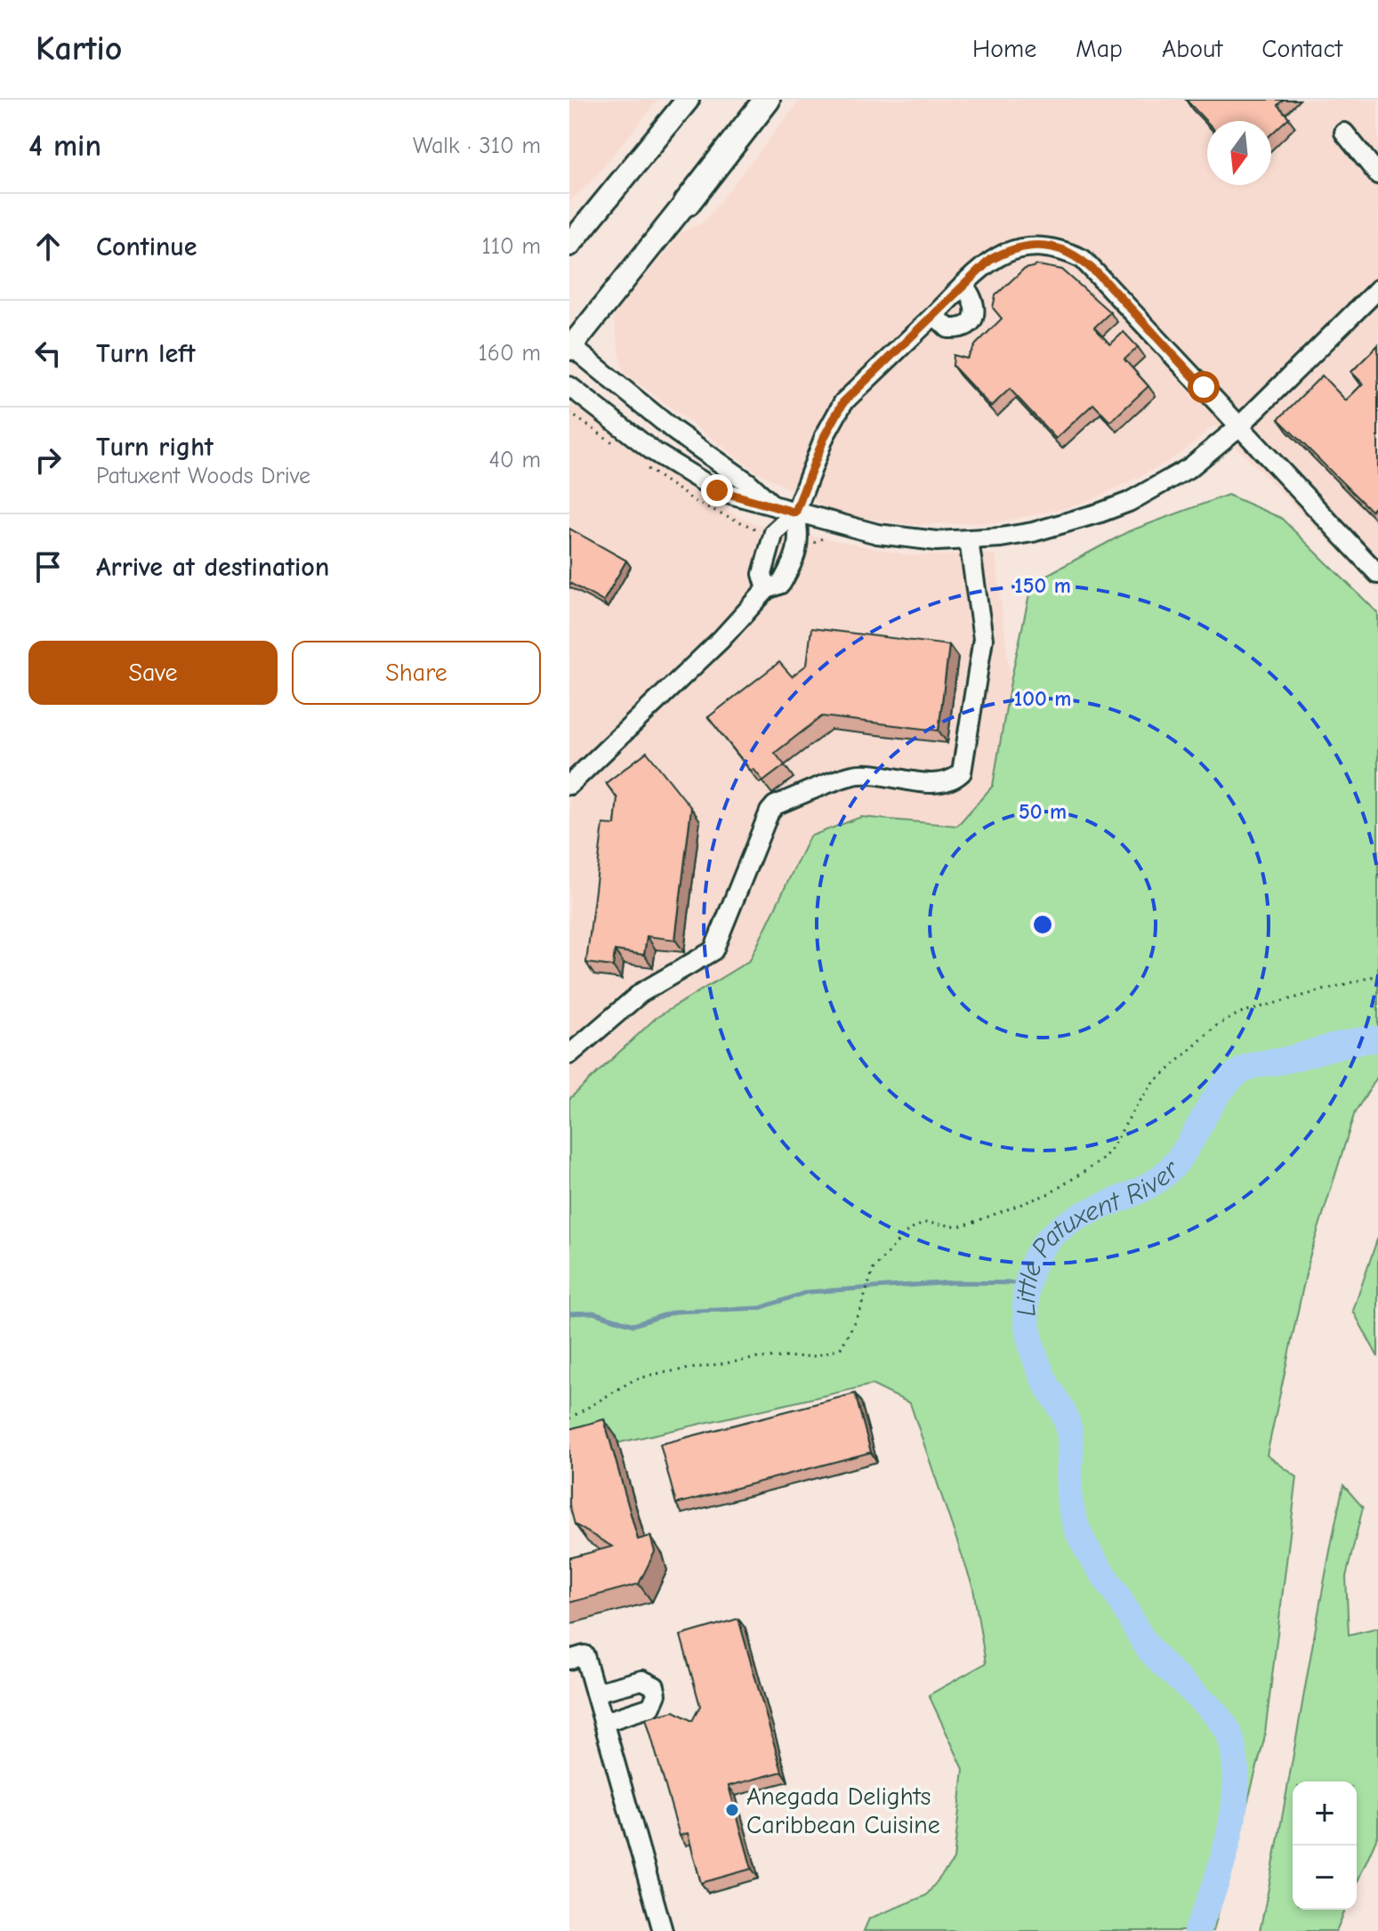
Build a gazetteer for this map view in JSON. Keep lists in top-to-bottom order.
{
  "water": ["Little Patuxent River"],
  "places": ["Anegada Delights Caribbean Cuisine"],
  "north": "bottom",
  "page": {
    "header": "Kartio",
    "nav": [
      "Home",
      "Map",
      "About",
      "Contact"
    ],
    "heading": ["4 min", "Walk · 310 m"],
    "list": [
      ["Continue", "110 m"],
      ["Turn left", "160 m"],
      ["Turn right", "Patuxent Woods Drive", "40 m"],
      "Arrive at destination"
    ],
    "buttons": ["Save", "Share"],
    "map_buttons": ["+", "−"]
  },
  "rings": ["150 m", "100 m", "50 m"]
}
